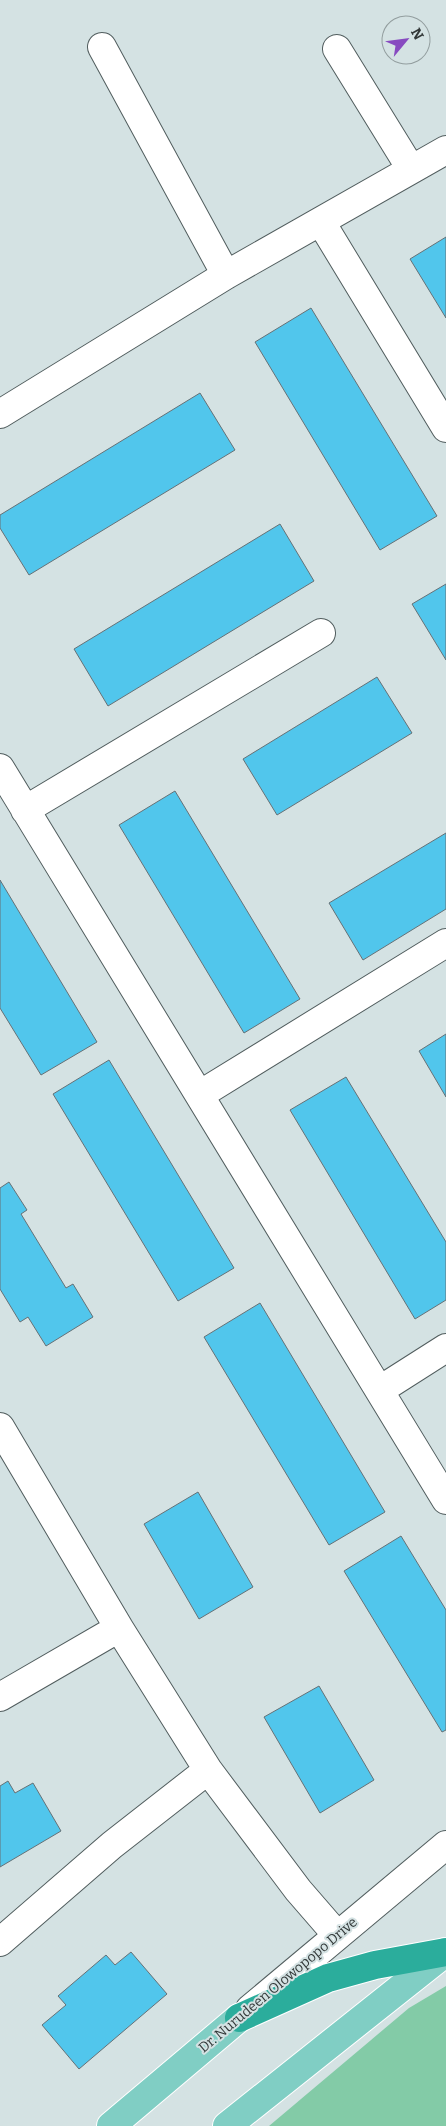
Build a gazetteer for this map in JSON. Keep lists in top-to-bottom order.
{
  "streets": {
    "main road": ["Dr. Nurudeen Olowopopo Drive"]
  },
  "north": "top right"
}
